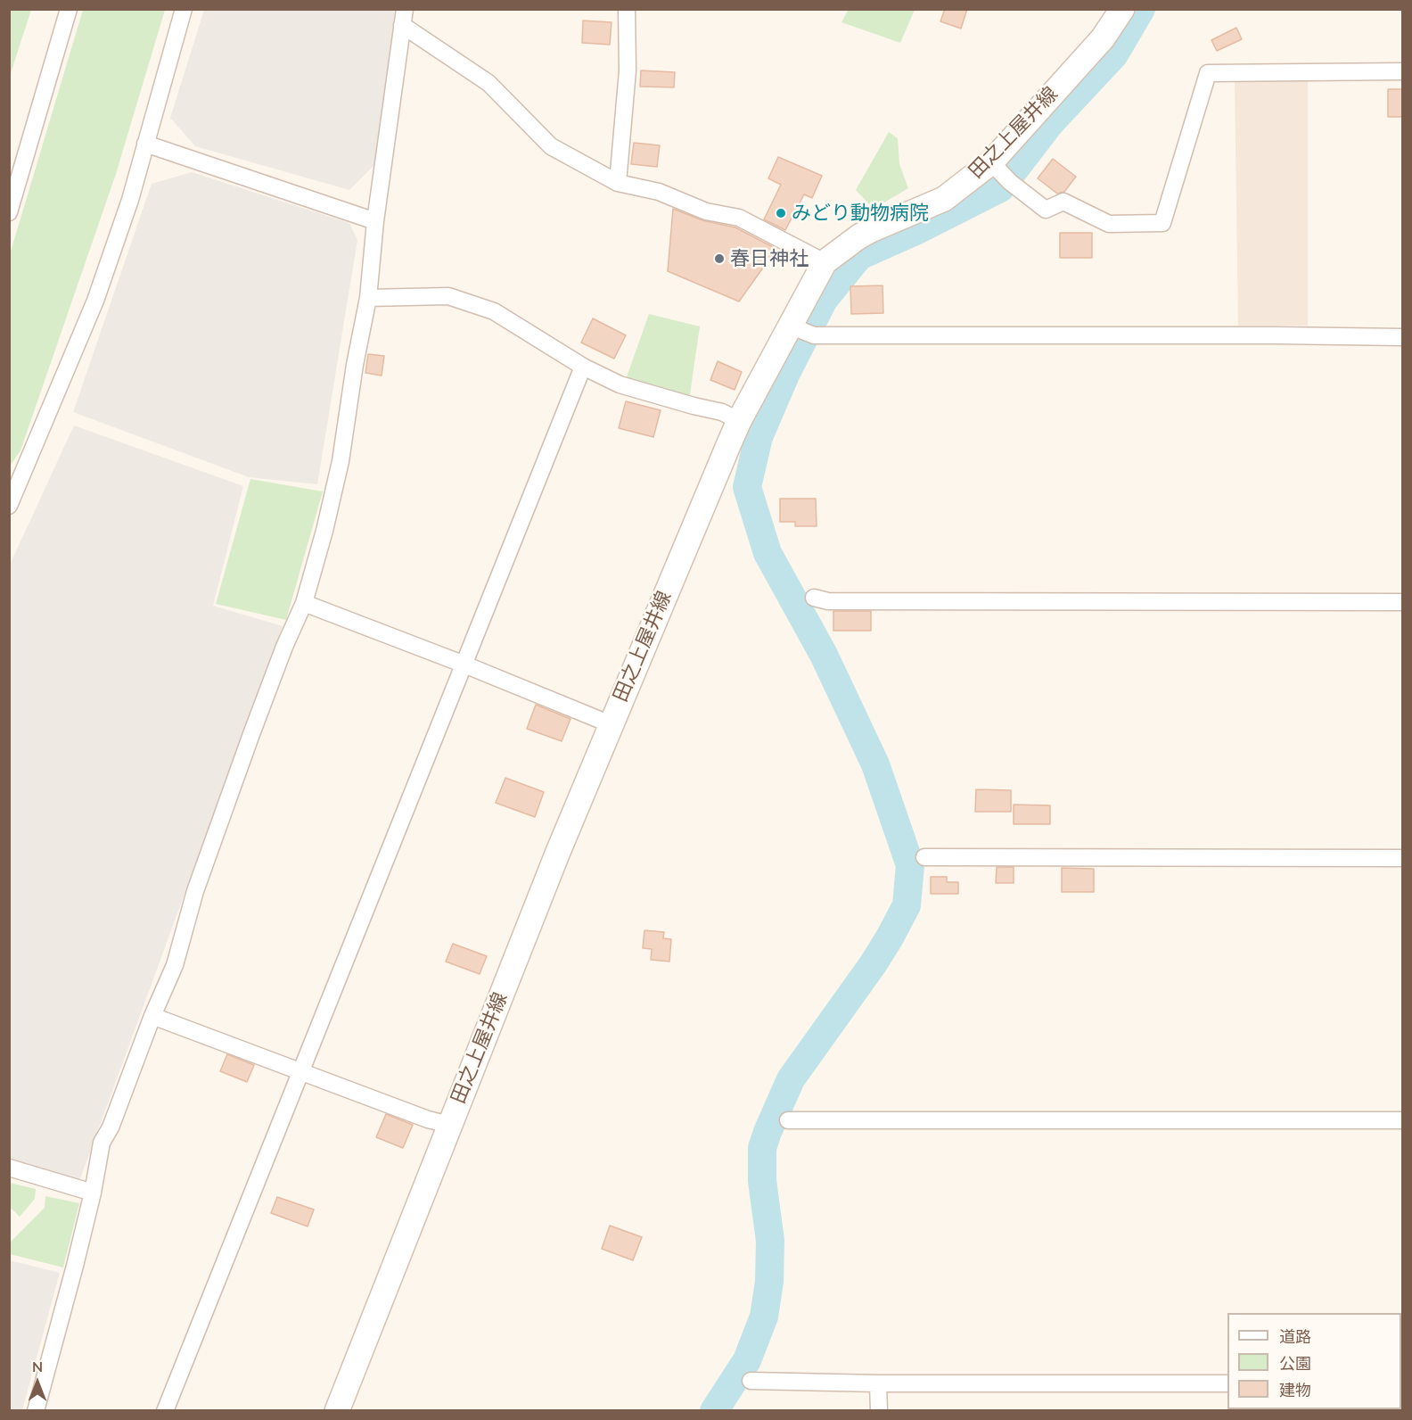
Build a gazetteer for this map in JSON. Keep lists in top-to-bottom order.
{
  "streets": {
    "main road": ["田之上屋井線"]
  },
  "places": ["みどり動物病院", "春日神社"],
  "legend": ["道路", "公園", "建物"],
  "north": "top"
}
